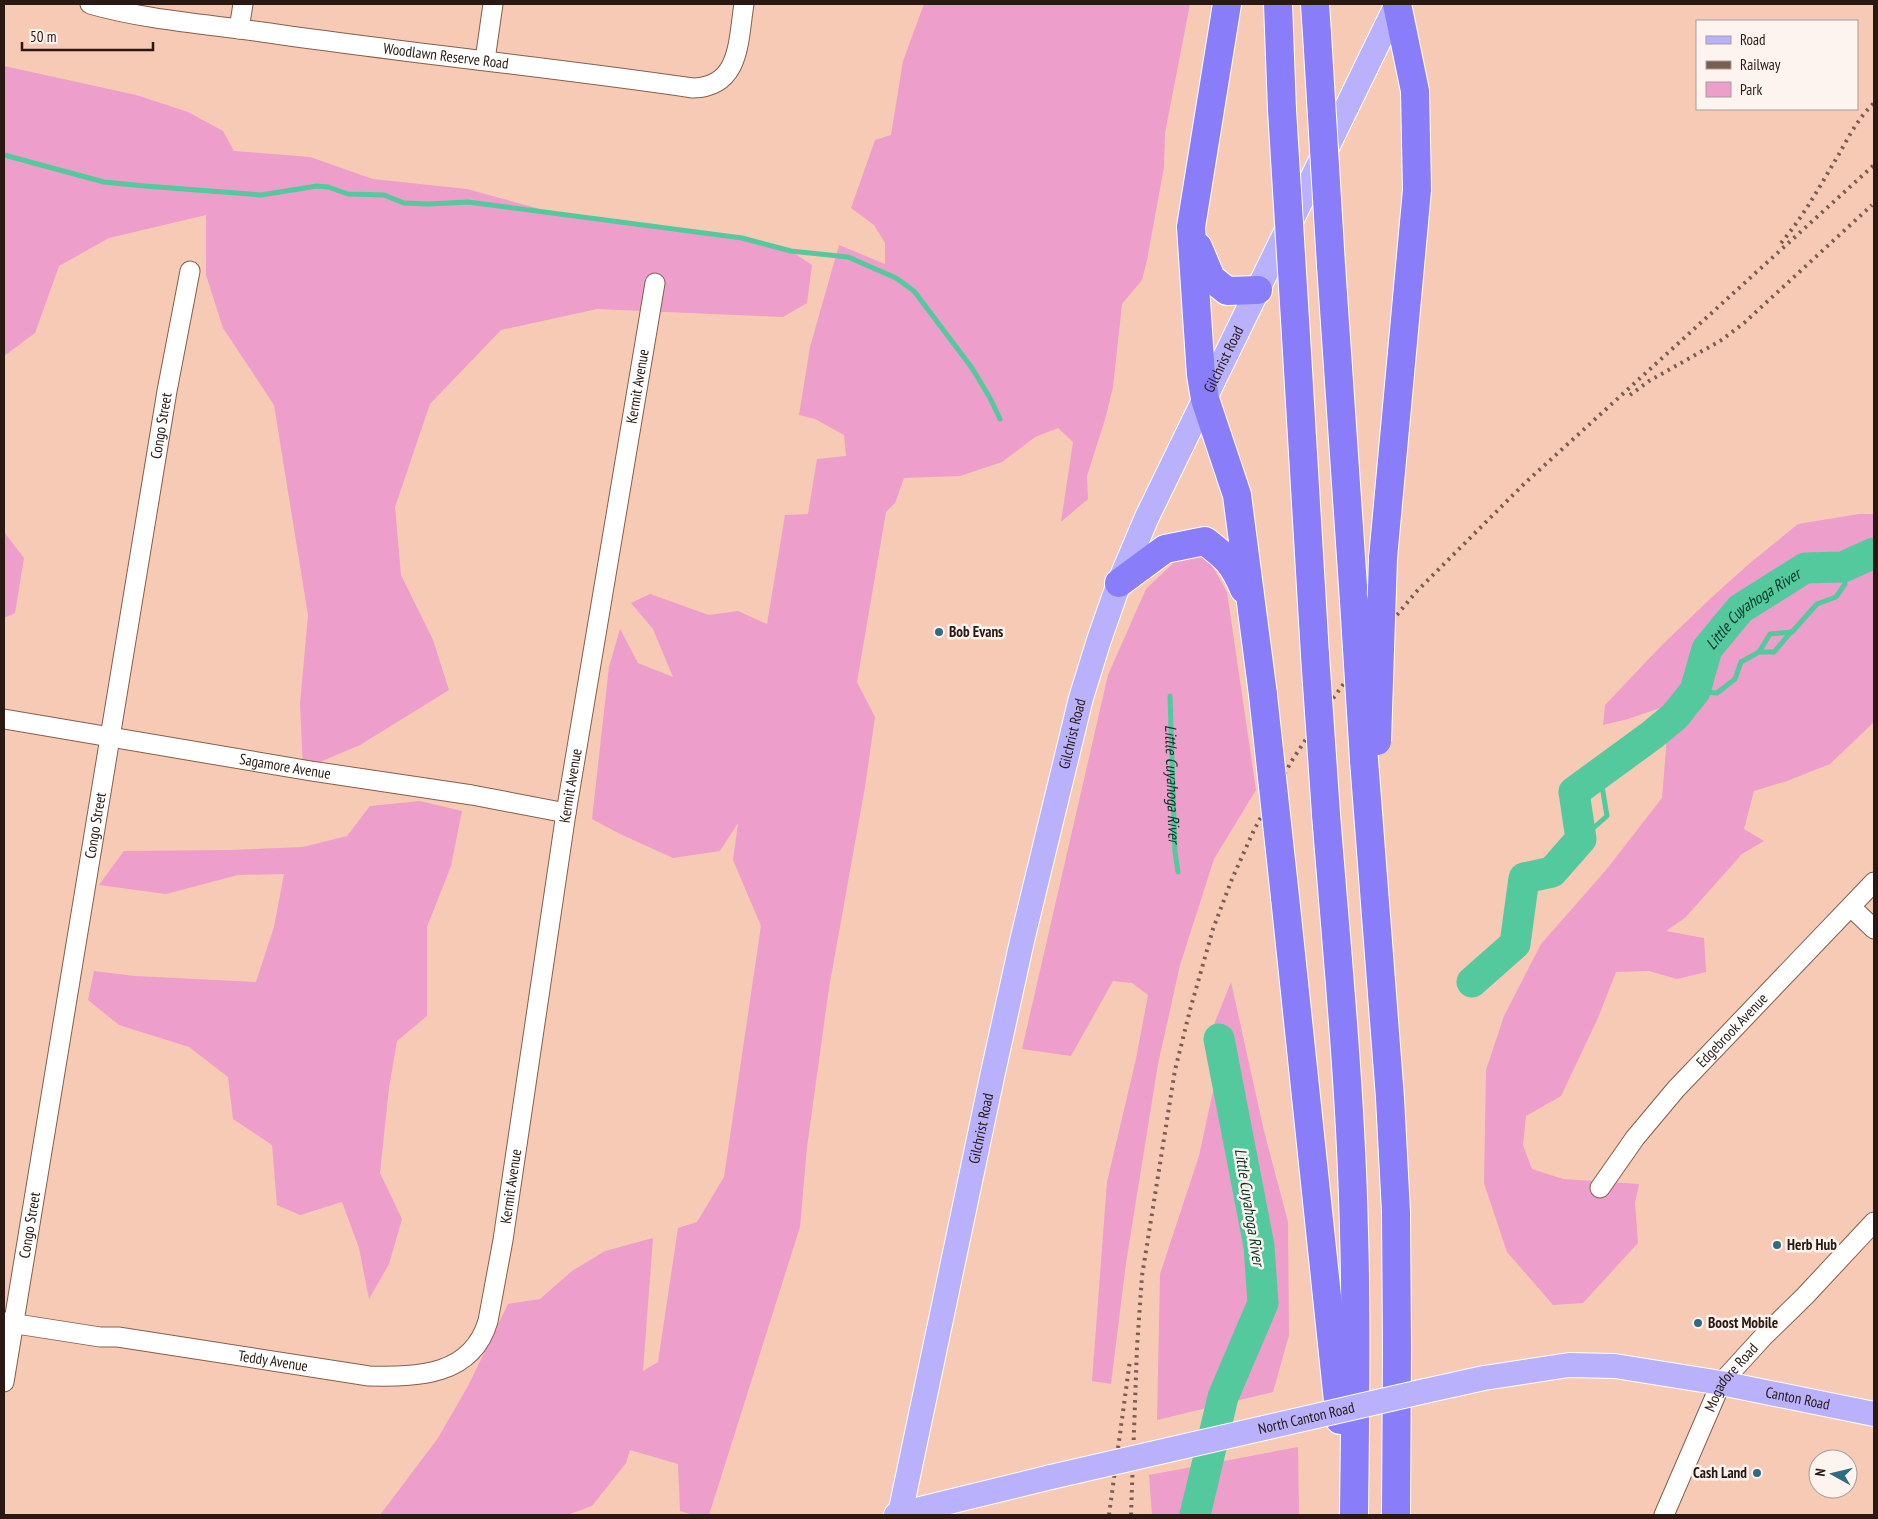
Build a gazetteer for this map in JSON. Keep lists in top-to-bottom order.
{
  "streets": {
    "main road": ["Gilchrist Road", "Canton Road", "North Canton Road"],
    "street": [
      "Woodlawn Reserve Road",
      "Kermit Avenue",
      "Congo Street",
      "Sagamore Avenue",
      "Edgebrook Avenue",
      "Teddy Avenue",
      "Mogadore Road"
    ]
  },
  "crossings": [
    ["Gilchrist Road", "North Canton Road"],
    ["Kermit Avenue", "Sagamore Avenue"],
    ["Kermit Avenue", "Teddy Avenue"],
    ["Congo Street", "Sagamore Avenue"],
    ["Congo Street", "Teddy Avenue"],
    ["Mogadore Road", "Canton Road"],
    ["Mogadore Road", "North Canton Road"],
    ["Canton Road", "North Canton Road"]
  ],
  "water": ["Little Cuyahoga River"],
  "places": [
    "Bob Evans",
    "Herb Hub",
    "Boost Mobile",
    "Cash Land"
  ],
  "legend": ["Road", "Railway", "Park"],
  "scale_bar": "50 m",
  "north": "left"
}
